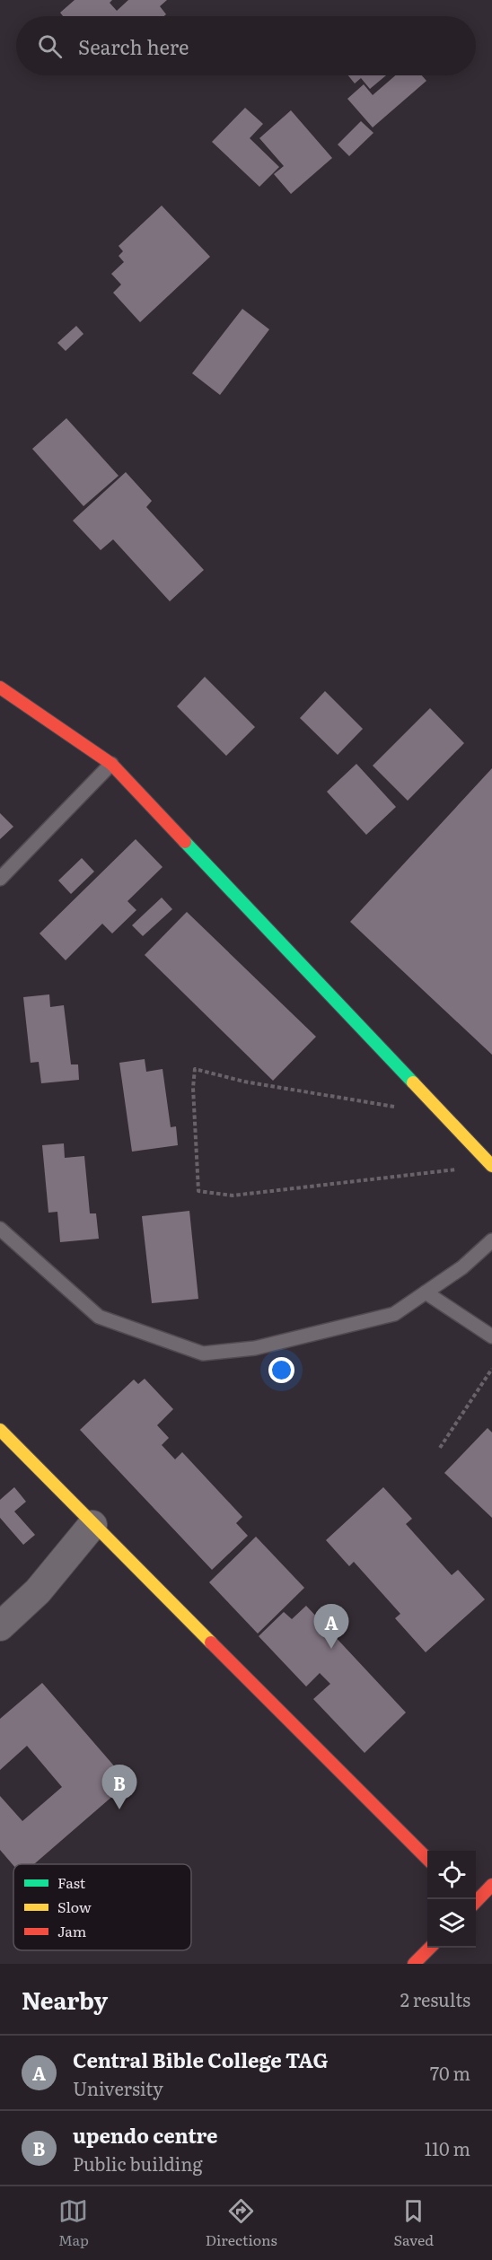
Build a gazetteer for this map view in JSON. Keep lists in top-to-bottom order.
{
  "legend": ["Fast", "Slow", "Jam"],
  "page": {
    "search": "Search here",
    "pins": ["A", "B"],
    "heading": ["Nearby", "2 results"],
    "list": [
      {
        "mark": "A",
        "name": "Central Bible College TAG",
        "note": "University",
        "value": "70 m"
      },
      {
        "mark": "B",
        "name": "upendo centre",
        "note": "Public building",
        "value": "110 m"
      }
    ],
    "nav": ["Map", "Directions", "Saved"]
  }
}
